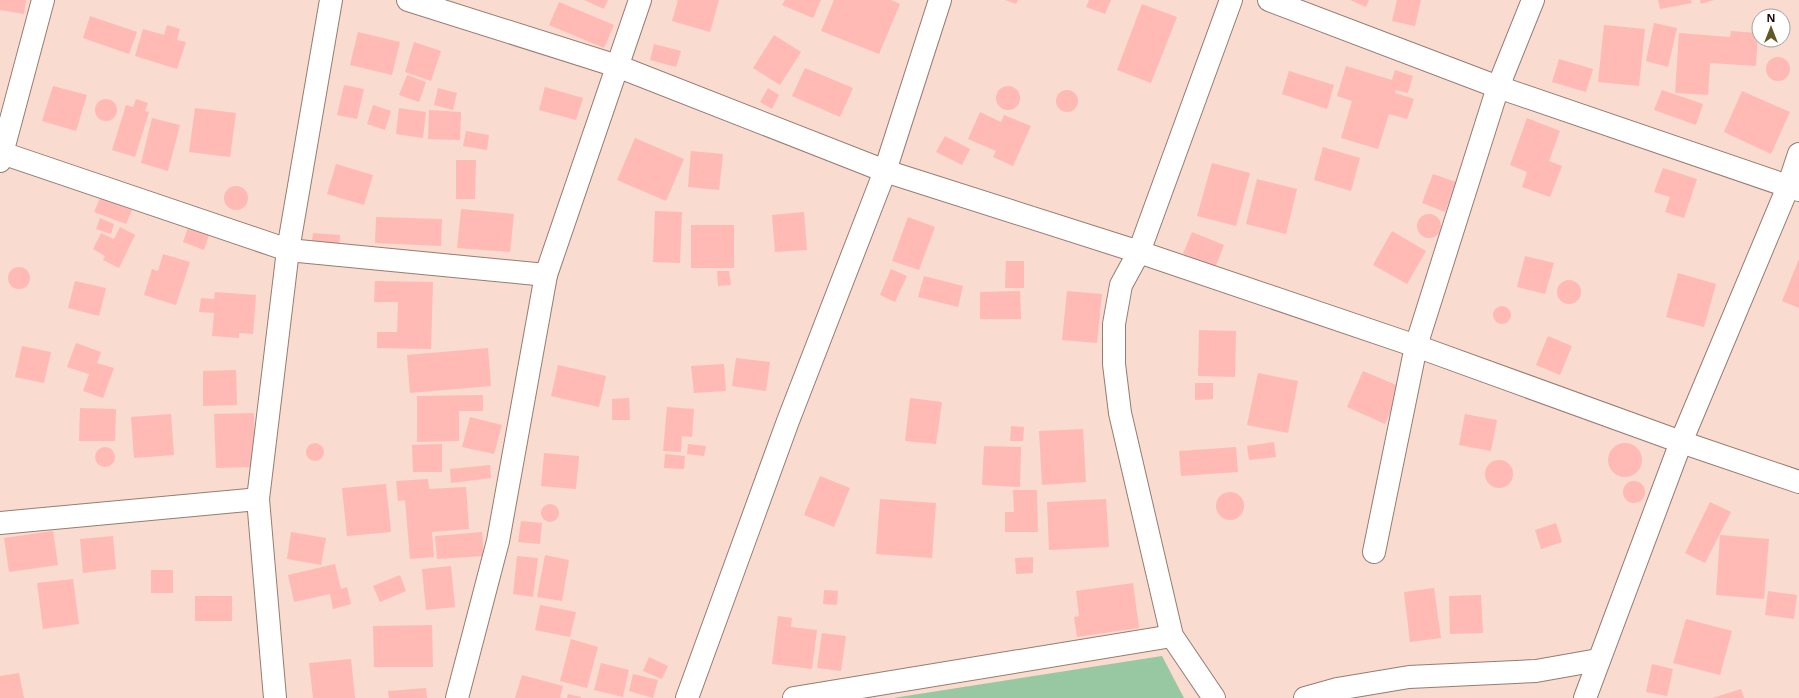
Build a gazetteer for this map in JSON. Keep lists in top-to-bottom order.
{
  "north": "top"
}
